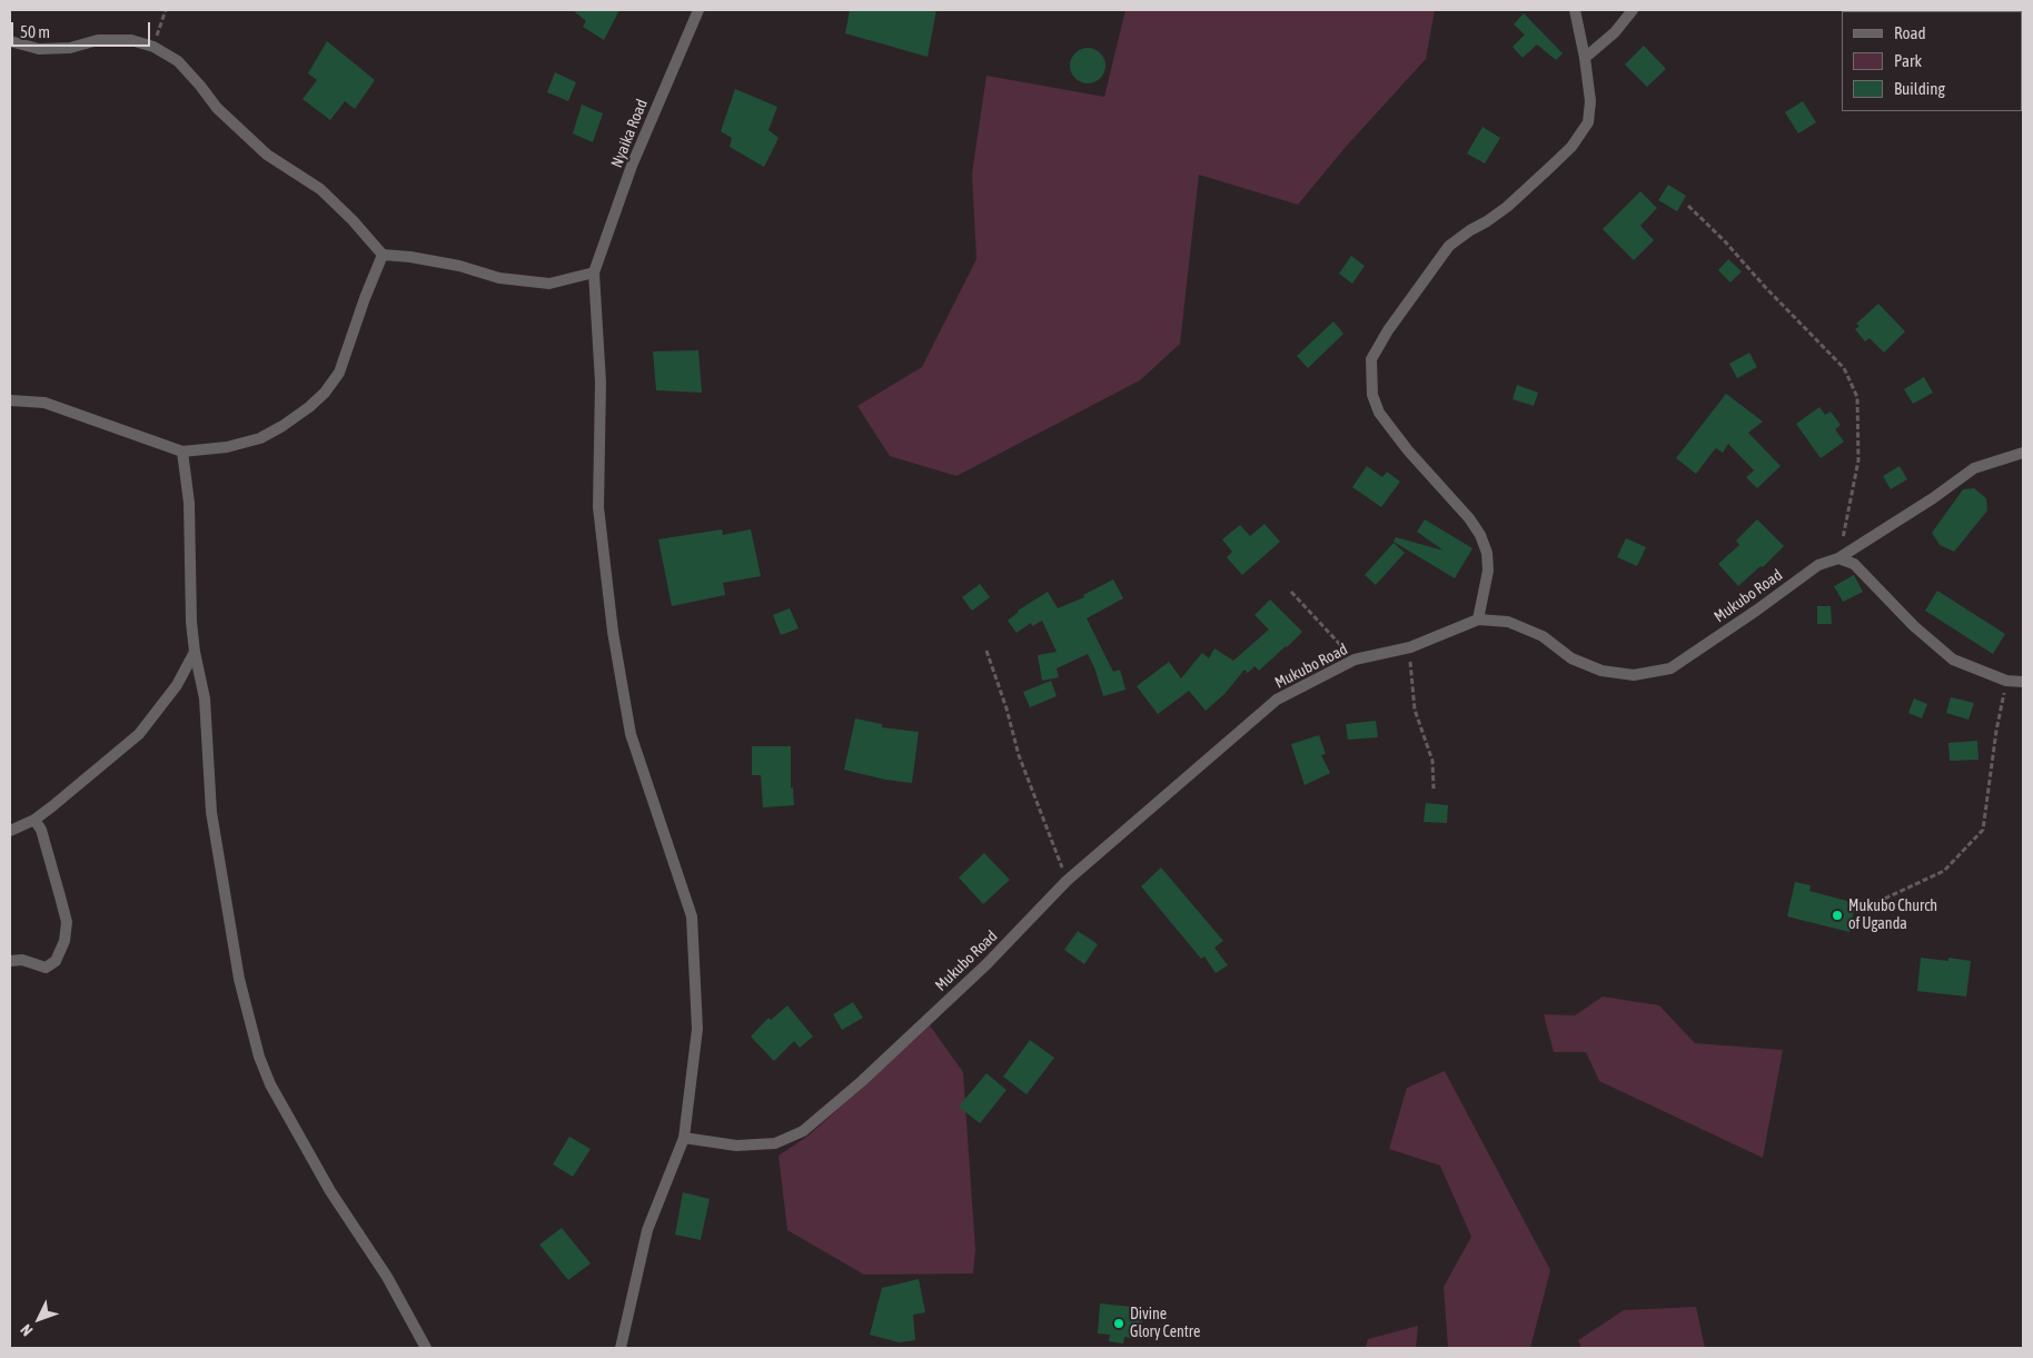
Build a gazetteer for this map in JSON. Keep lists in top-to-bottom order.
{
  "streets": {
    "street": ["Nyaika Road", "Mukubo Road"]
  },
  "places": ["Mukubo Church of Uganda", "Divine Glory Centre"],
  "legend": ["Road", "Park", "Building"],
  "scale_bar": "50 m",
  "north": "bottom left"
}
